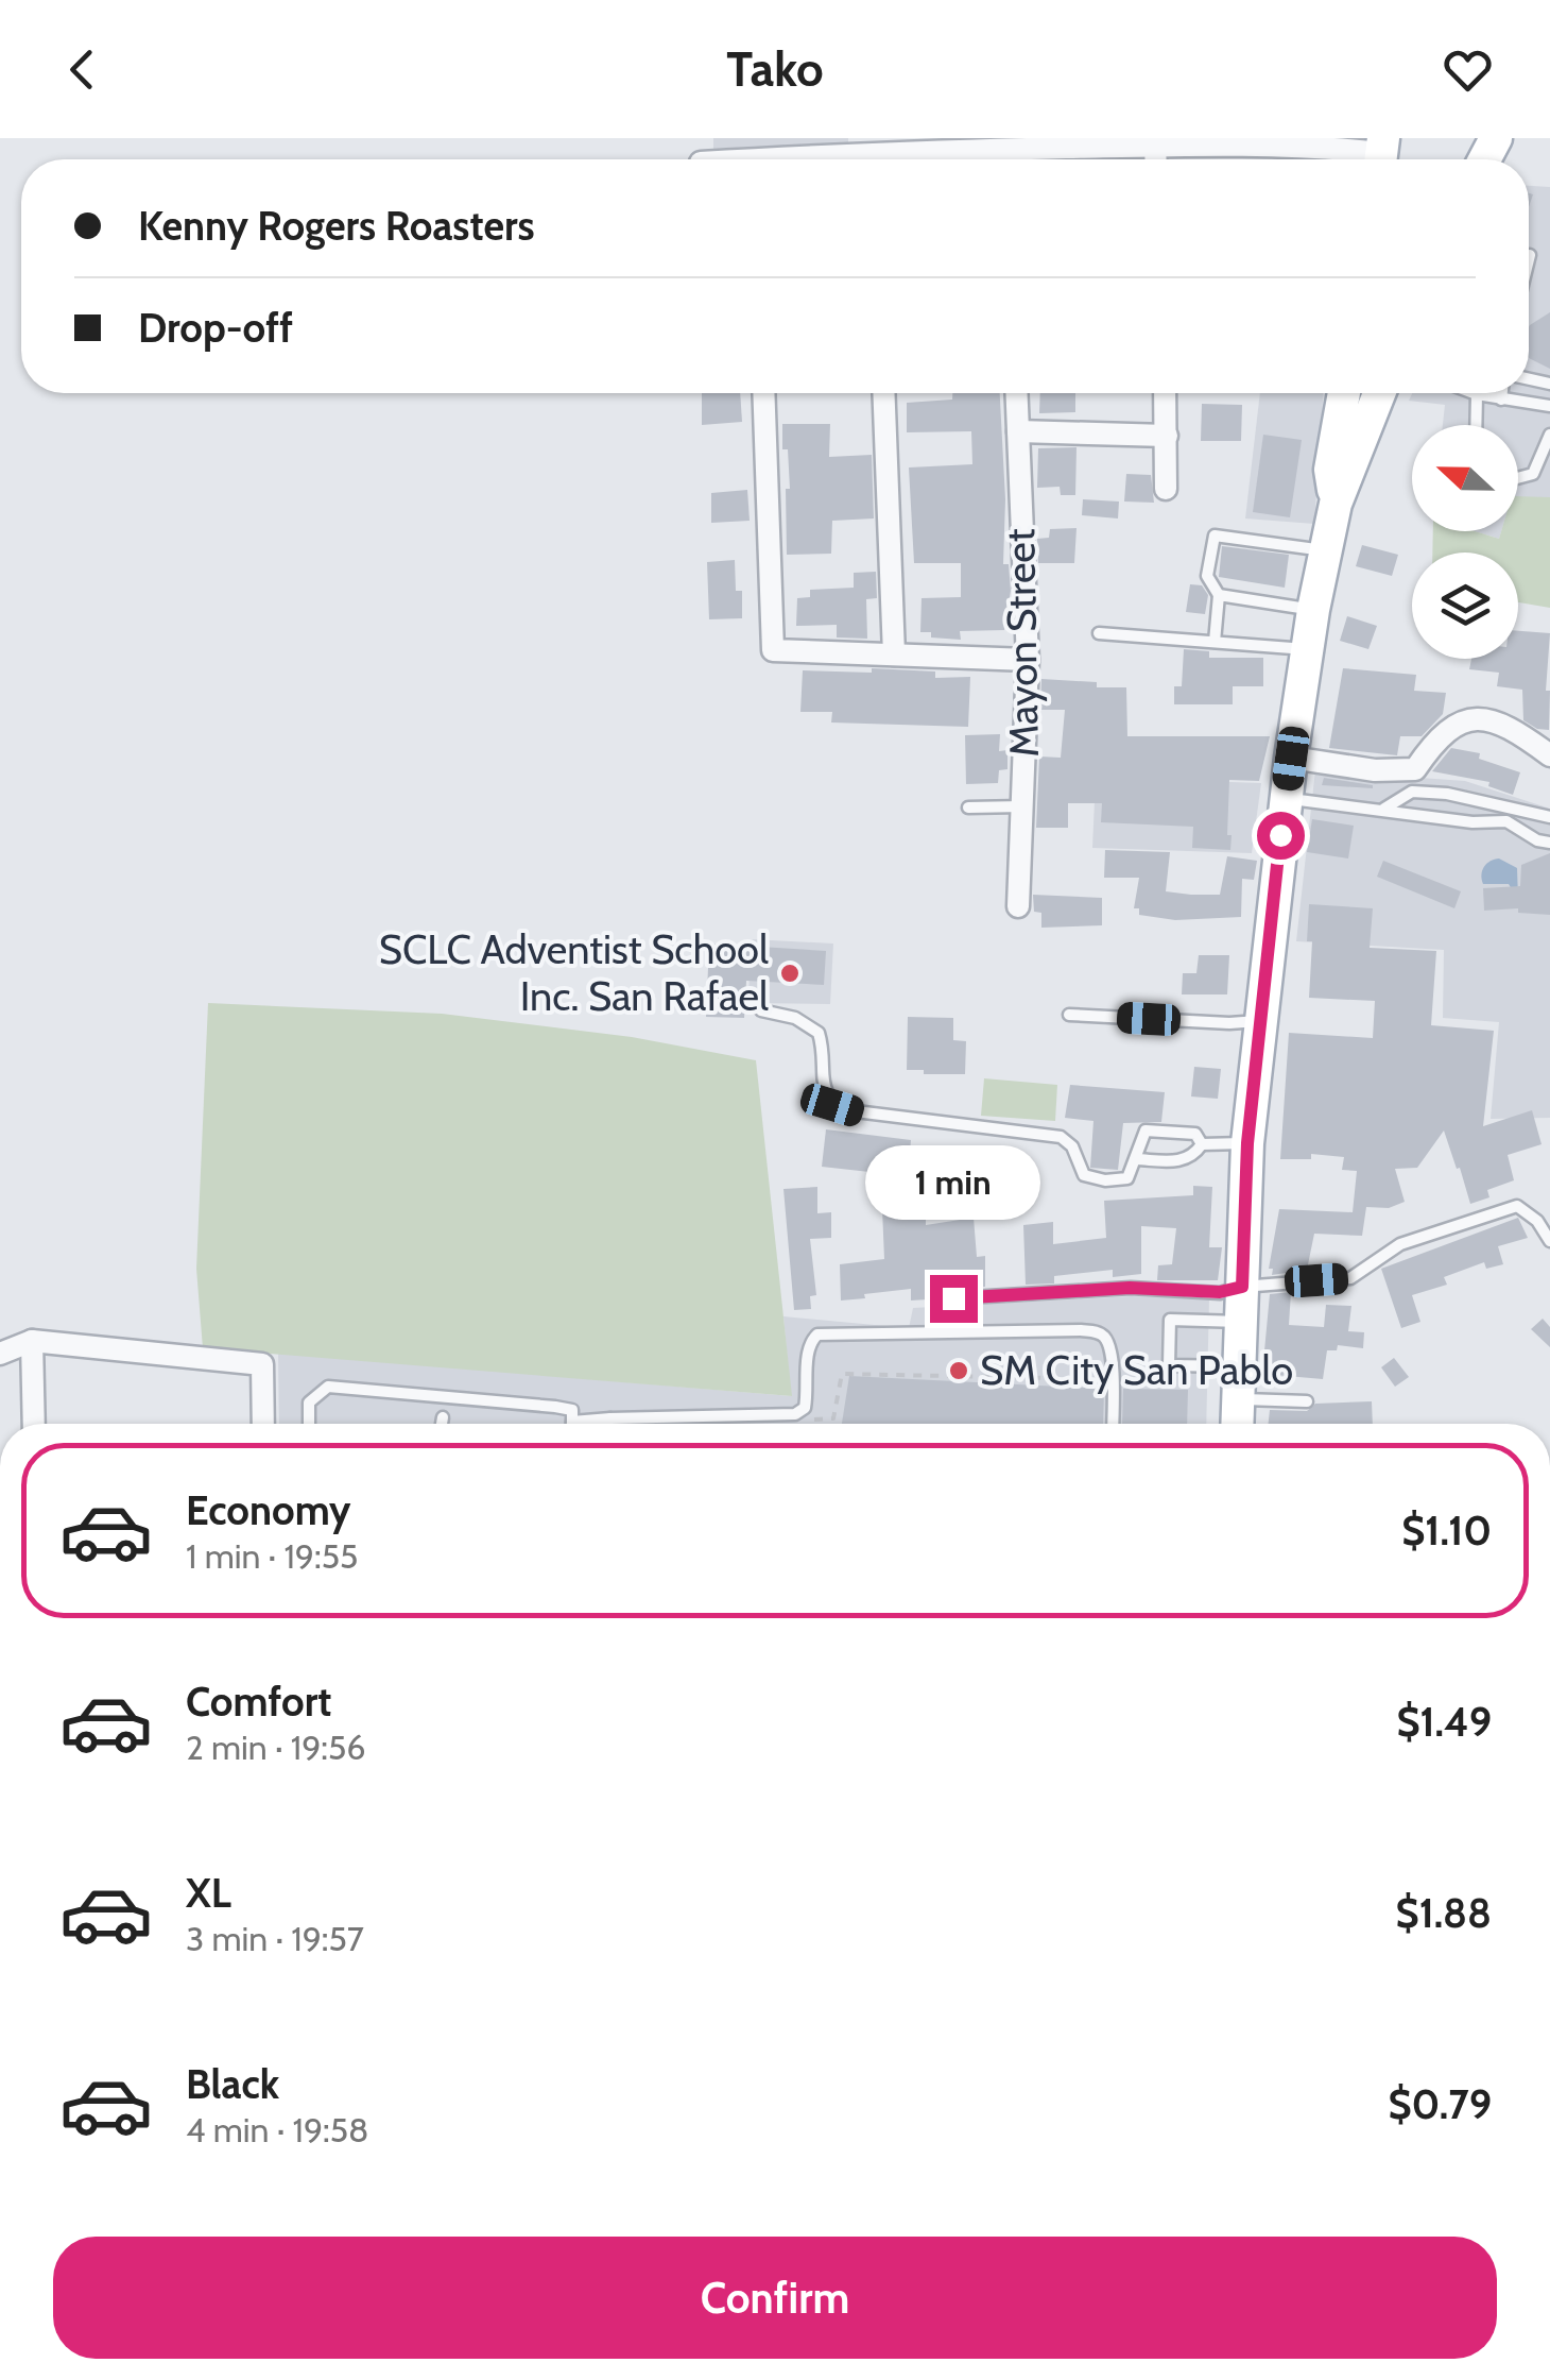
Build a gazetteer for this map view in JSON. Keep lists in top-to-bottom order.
{
  "streets": {
    "street": ["Mayon Street"]
  },
  "places": ["SCLC Adventist School Inc. San Rafael", "SM City San Pablo"],
  "north": "left",
  "page": {
    "header": "Tako",
    "banner": ["Kenny Rogers Roasters", "Drop-off"],
    "bubble": "1 min",
    "list": [
      {
        "name": "Economy",
        "note": "1 min · 19:55",
        "value": "$1.10"
      },
      {
        "name": "Comfort",
        "note": "2 min · 19:56",
        "value": "$1.49"
      },
      {
        "name": "XL",
        "note": "3 min · 19:57",
        "value": "$1.88"
      },
      {
        "name": "Black",
        "note": "4 min · 19:58",
        "value": "$0.79"
      }
    ],
    "buttons": "Confirm"
  }
}
